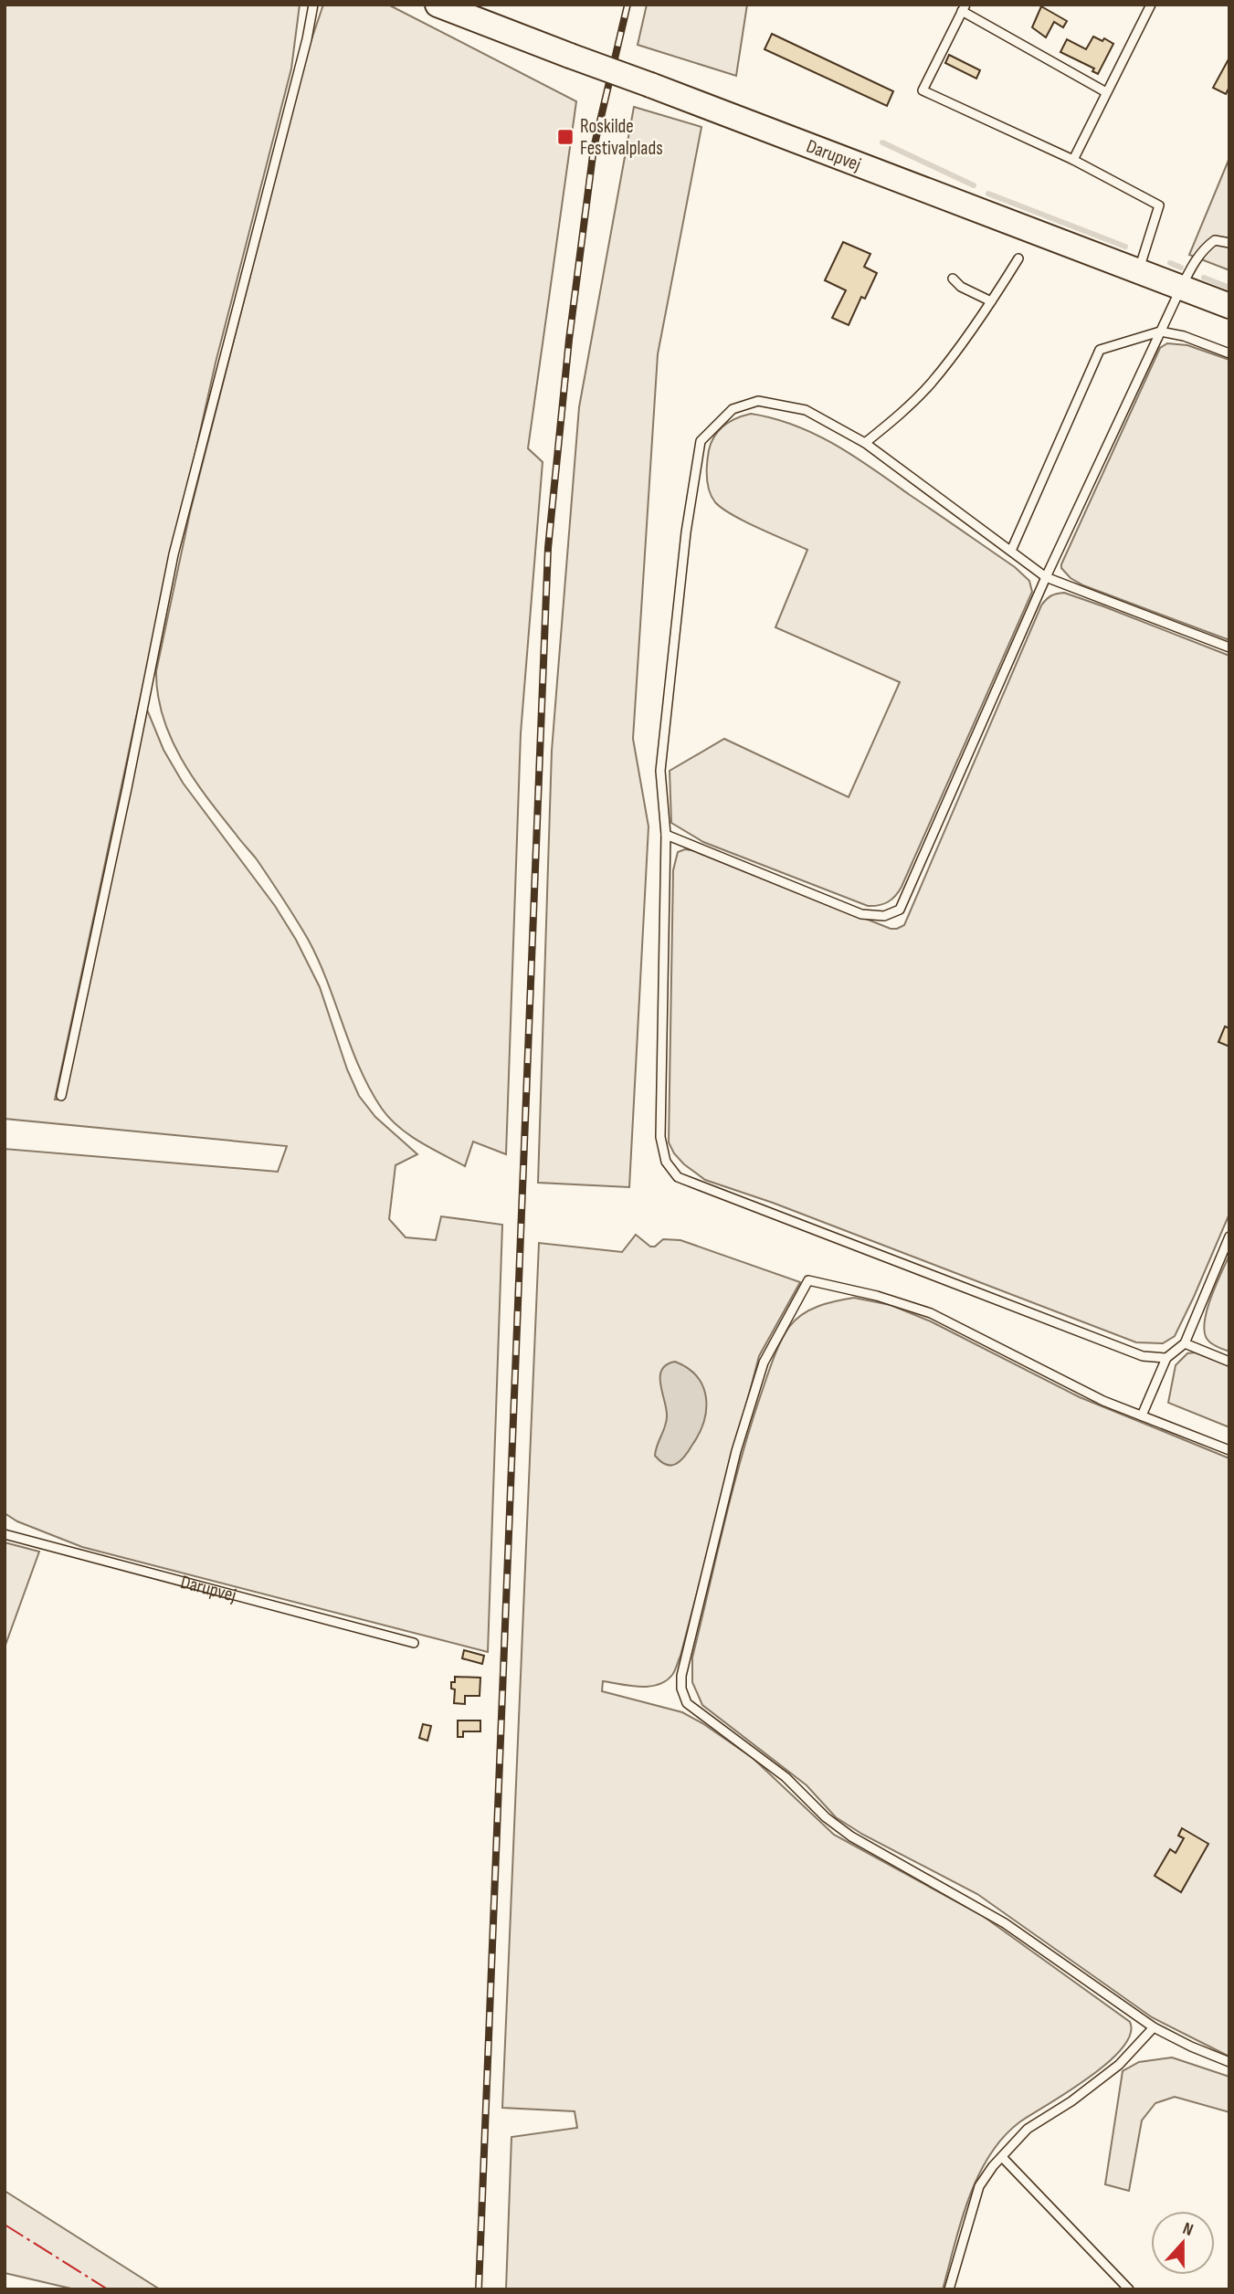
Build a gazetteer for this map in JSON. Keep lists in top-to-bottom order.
{
  "streets": {
    "street": ["Darupvej"]
  },
  "places": {
    "transit": ["Roskilde Festivalplads"]
  },
  "north": "top"
}
